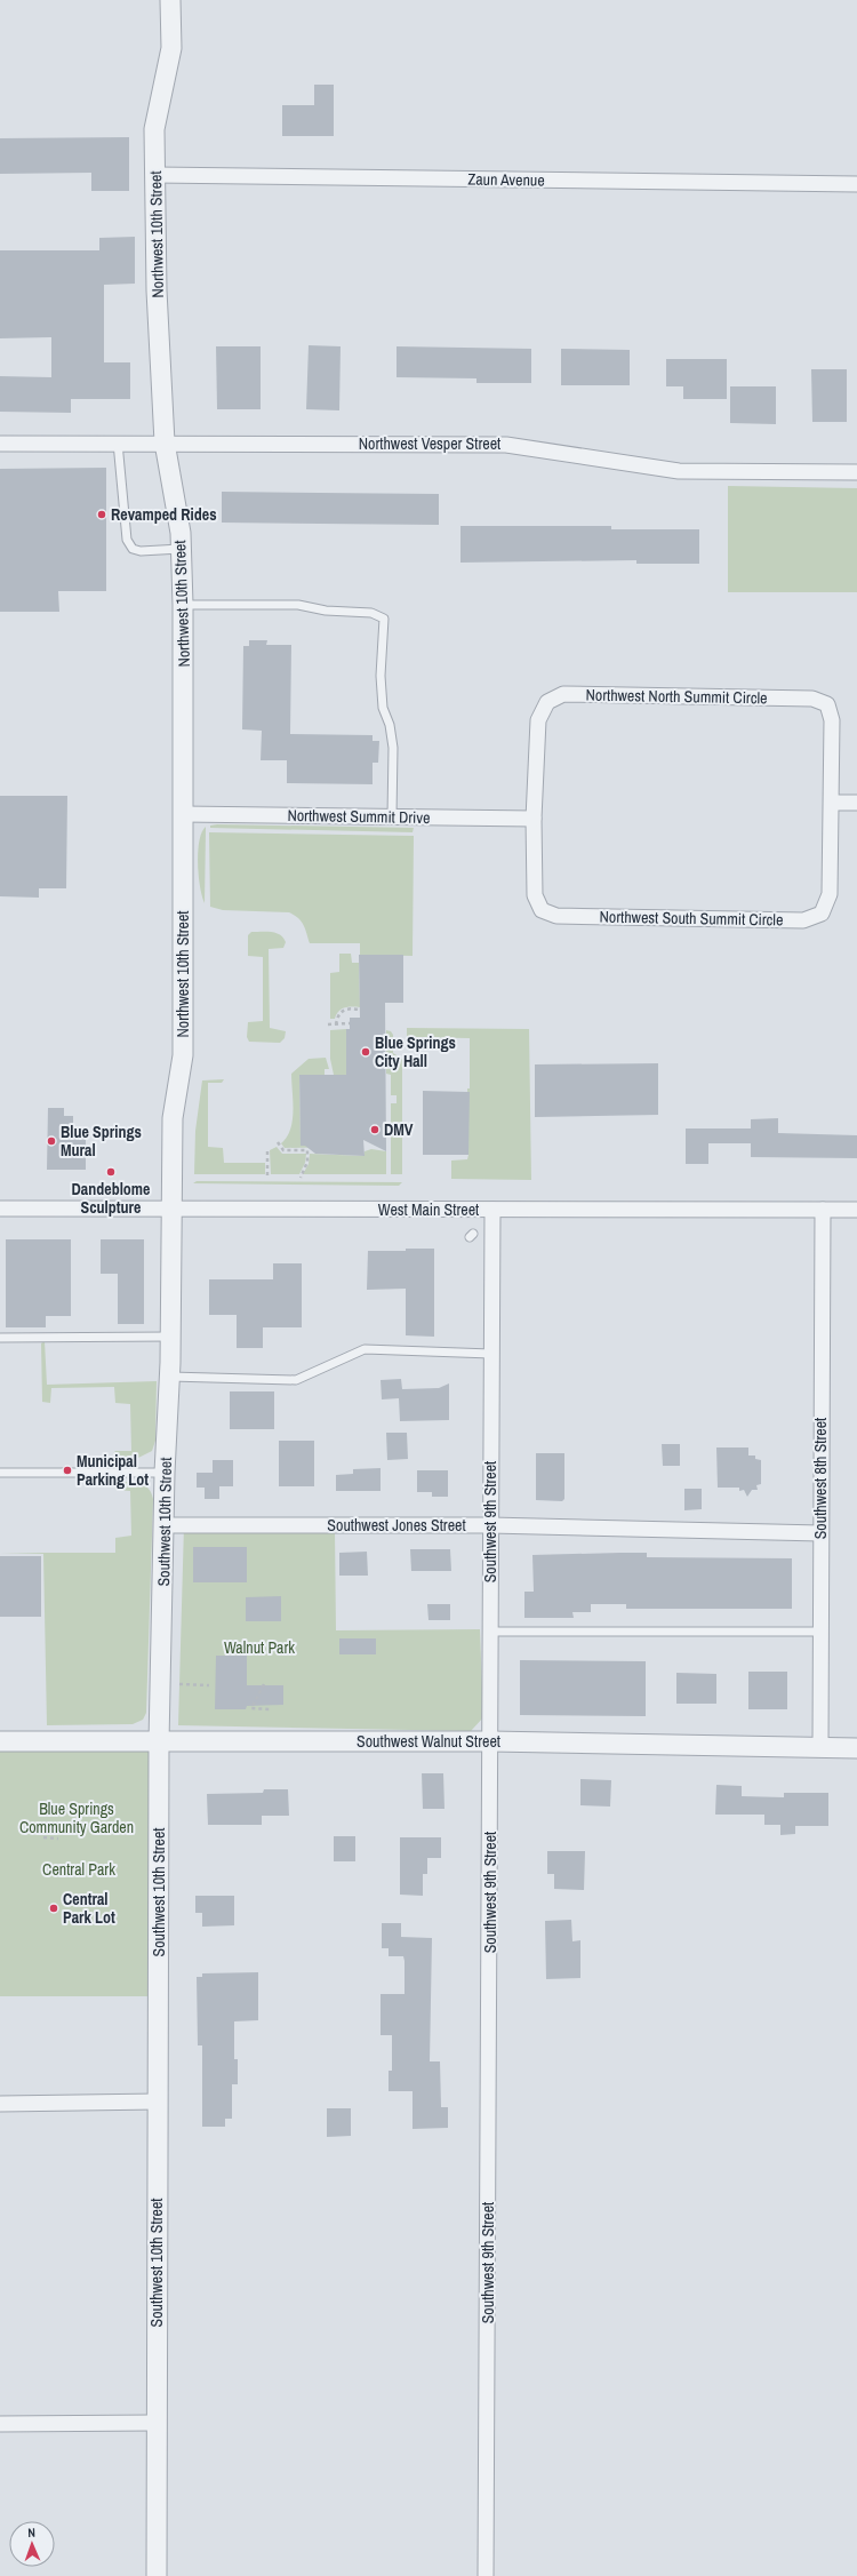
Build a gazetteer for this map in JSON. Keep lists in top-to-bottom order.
{
  "streets": {
    "street": [
      "Zaun Avenue",
      "Northwest 10th Street",
      "Northwest Vesper Street",
      "Northwest North Summit Circle",
      "Northwest Summit Drive",
      "Northwest South Summit Circle",
      "West Main Street",
      "Southwest 8th Street",
      "Southwest 10th Street",
      "Southwest 9th Street",
      "Southwest Jones Street",
      "Southwest Walnut Street"
    ]
  },
  "crossings": [
    ["Zaun Avenue", "Northwest 10th Street"],
    ["Northwest 10th Street", "Northwest Vesper Street"],
    ["Northwest 10th Street", "Northwest Summit Drive"],
    ["Northwest 10th Street", "West Main Street"],
    ["Northwest 10th Street", "Southwest 10th Street"],
    ["Northwest North Summit Circle", "Northwest Summit Drive"],
    ["Northwest North Summit Circle", "Northwest South Summit Circle"],
    ["Northwest Summit Drive", "Northwest South Summit Circle"],
    ["West Main Street", "Southwest 8th Street"],
    ["West Main Street", "Southwest 10th Street"],
    ["West Main Street", "Southwest 9th Street"],
    ["Southwest 8th Street", "Southwest Jones Street"],
    ["Southwest 8th Street", "Southwest Walnut Street"],
    ["Southwest 10th Street", "Southwest Jones Street"],
    ["Southwest 10th Street", "Southwest Walnut Street"],
    ["Southwest 9th Street", "Southwest Jones Street"],
    ["Southwest 9th Street", "Southwest Walnut Street"]
  ],
  "parks": ["Walnut Park", "Blue Springs Community Garden", "Central Park"],
  "places": [
    "Revamped Rides",
    "Blue Springs City Hall",
    "DMV",
    "Blue Springs Mural",
    "Dandeblome Sculpture",
    "Municipal Parking Lot",
    "Central Park Lot"
  ],
  "north": "top"
}
